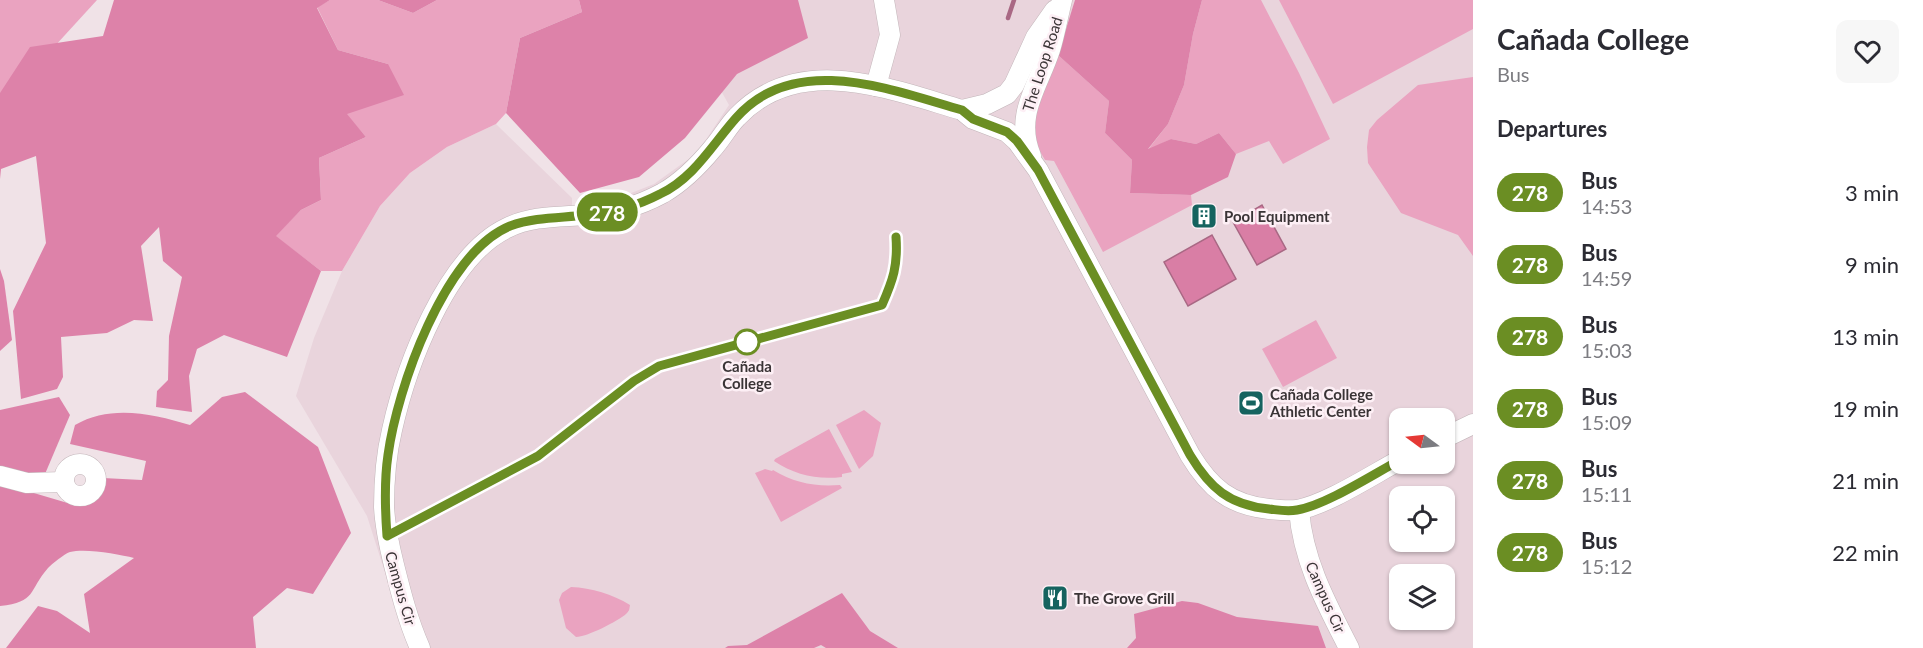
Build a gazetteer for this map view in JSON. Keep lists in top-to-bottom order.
{
  "streets": {
    "street": ["The Loop Road", "Campus Cir"]
  },
  "crossings": [
    ["The Loop Road", "Campus Cir"]
  ],
  "places": {
    "building": ["Pool Equipment"],
    "other": ["Cañada College"],
    "sports": ["Cañada College Athletic Center"],
    "restaurant": ["The Grove Grill"]
  },
  "lines": ["bus line 278"],
  "north": "left",
  "page": {
    "on_map": "278",
    "heading": [
      ["Cañada College", "Bus"],
      "Departures"
    ],
    "list": [
      {
        "mark": "278",
        "name": "Bus",
        "note": "14:53",
        "value": "3 min"
      },
      {
        "mark": "278",
        "name": "Bus",
        "note": "14:59",
        "value": "9 min"
      },
      {
        "mark": "278",
        "name": "Bus",
        "note": "15:03",
        "value": "13 min"
      },
      {
        "mark": "278",
        "name": "Bus",
        "note": "15:09",
        "value": "19 min"
      },
      {
        "mark": "278",
        "name": "Bus",
        "note": "15:11",
        "value": "21 min"
      },
      {
        "mark": "278",
        "name": "Bus",
        "note": "15:12",
        "value": "22 min"
      }
    ]
  }
}
